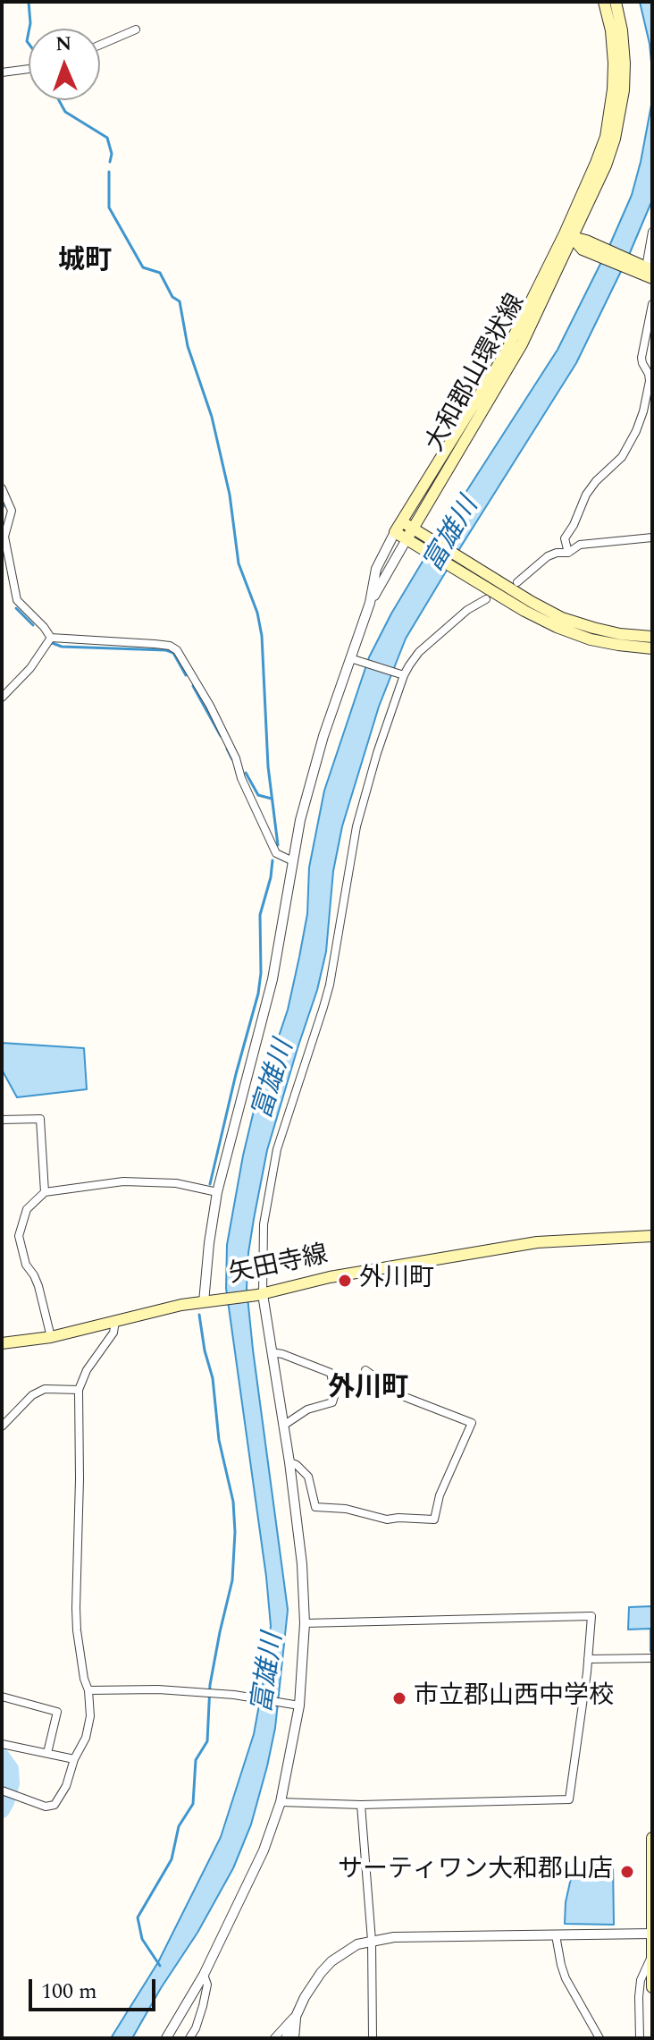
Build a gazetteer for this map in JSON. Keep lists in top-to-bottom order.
{
  "streets": {
    "main road": ["大和郡山環状線", "矢田寺線"]
  },
  "districts": ["城町", "外川町"],
  "water": ["富雄川"],
  "places": ["外川町", "市立郡山西中学校", "サーティワン大和郡山店"],
  "scale_bar": "100 m",
  "north": "top"
}
